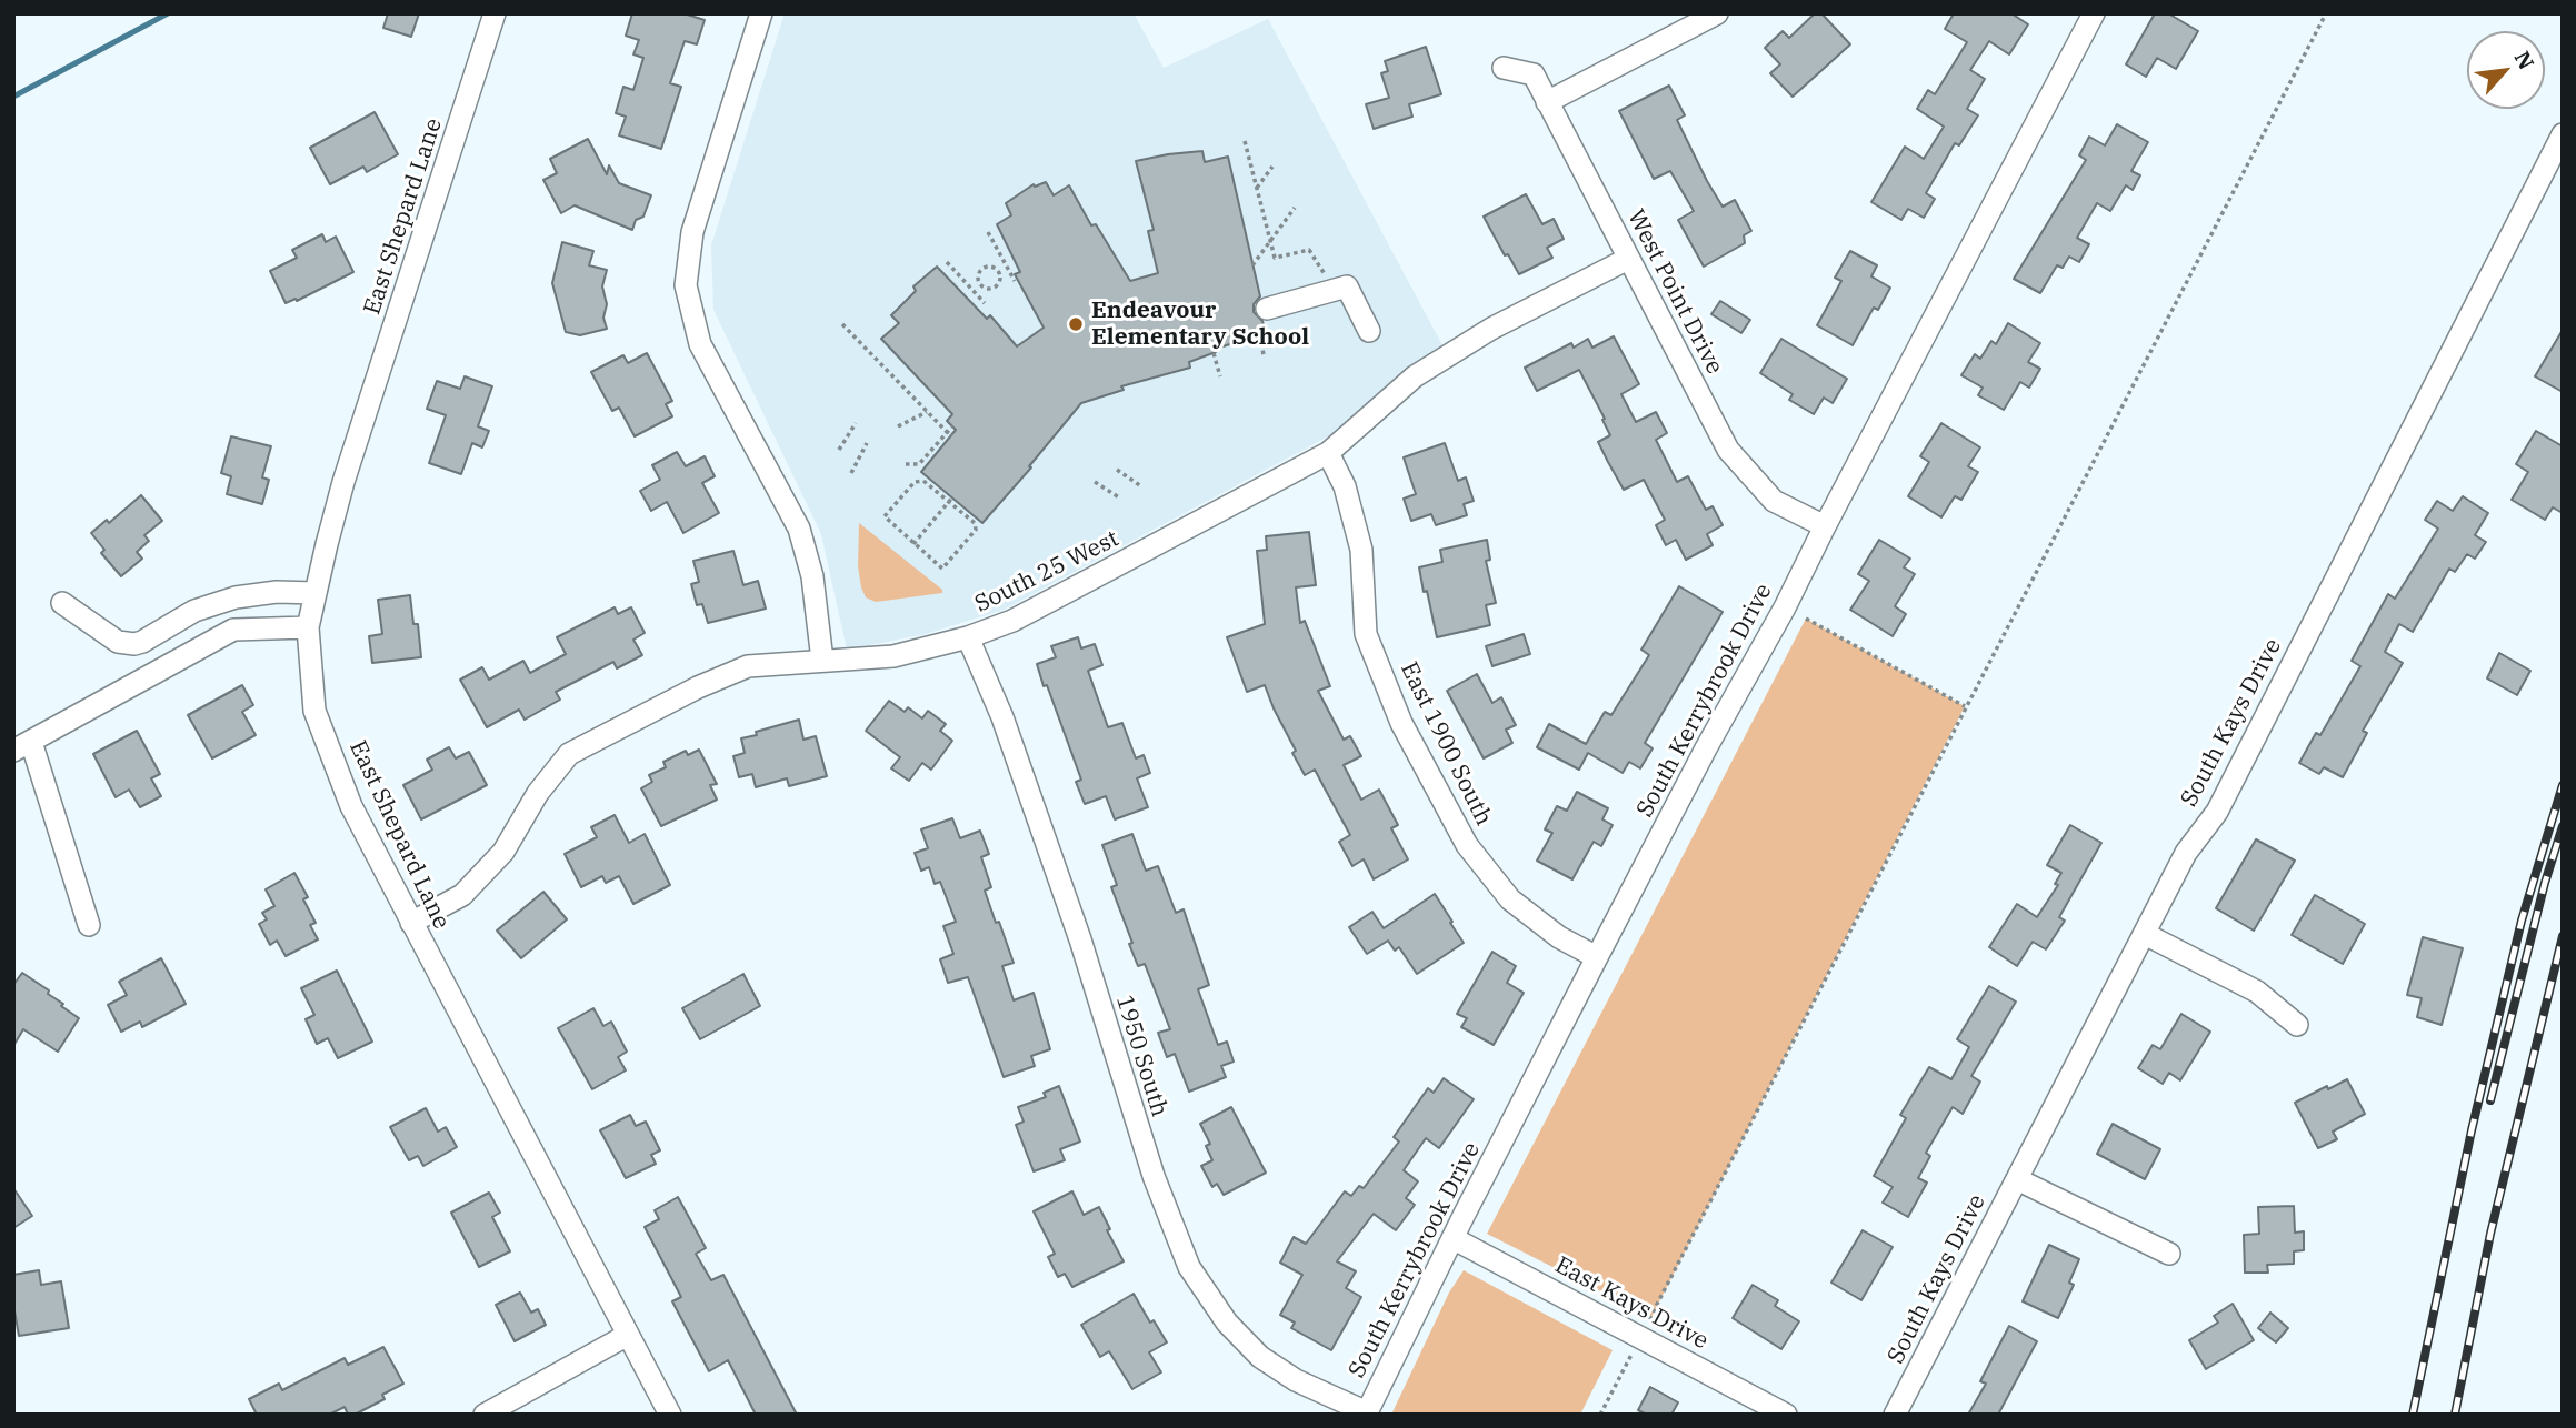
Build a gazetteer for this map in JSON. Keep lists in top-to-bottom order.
{
  "streets": {
    "street": [
      "East Shepard Lane",
      "West Point Drive",
      "South 25 West",
      "South Kerrybrook Drive",
      "South Kays Drive",
      "East 1900 South",
      "1950 South",
      "East Kays Drive"
    ]
  },
  "crossings": [
    ["East Shepard Lane", "South 25 West"],
    ["West Point Drive", "South 25 West"],
    ["West Point Drive", "South Kerrybrook Drive"],
    ["South 25 West", "East 1900 South"],
    ["South 25 West", "1950 South"],
    ["South Kerrybrook Drive", "East 1900 South"],
    ["South Kerrybrook Drive", "1950 South"],
    ["South Kerrybrook Drive", "East Kays Drive"]
  ],
  "places": ["Endeavour Elementary School"],
  "north": "top right"
}
